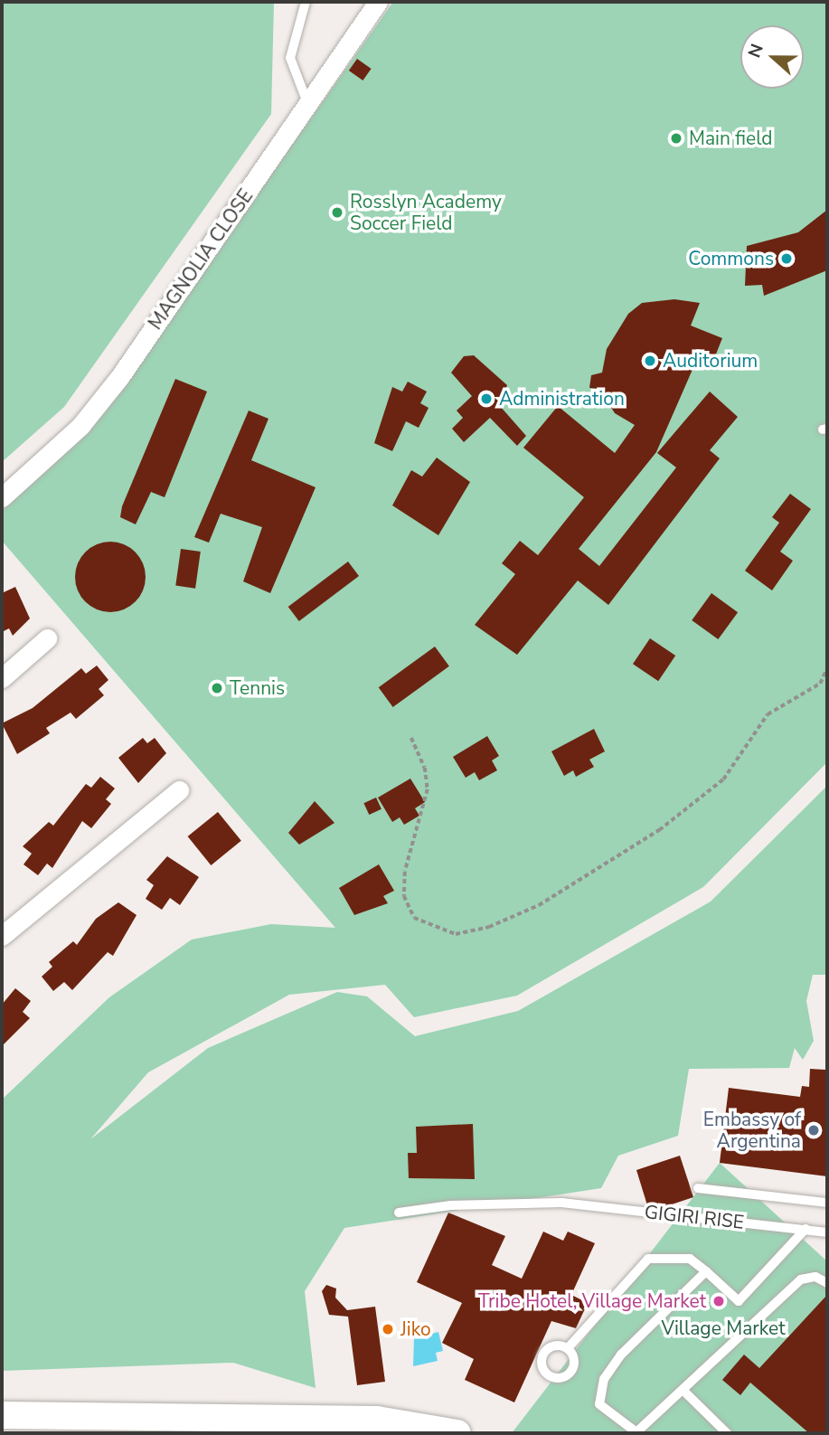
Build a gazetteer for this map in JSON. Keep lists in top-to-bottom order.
{
  "streets": {
    "street": ["MAGNOLIA CLOSE"],
    "lane": ["GIGIRI RISE"]
  },
  "parks": ["Village Market"],
  "places": [
    "Main field",
    "Rosslyn Academy Soccer Field",
    "Commons",
    "Auditorium",
    "Administration",
    "Tennis",
    "Embassy of Argentina",
    "Tribe Hotel, Village Market",
    "Jiko"
  ],
  "north": "left"
}
